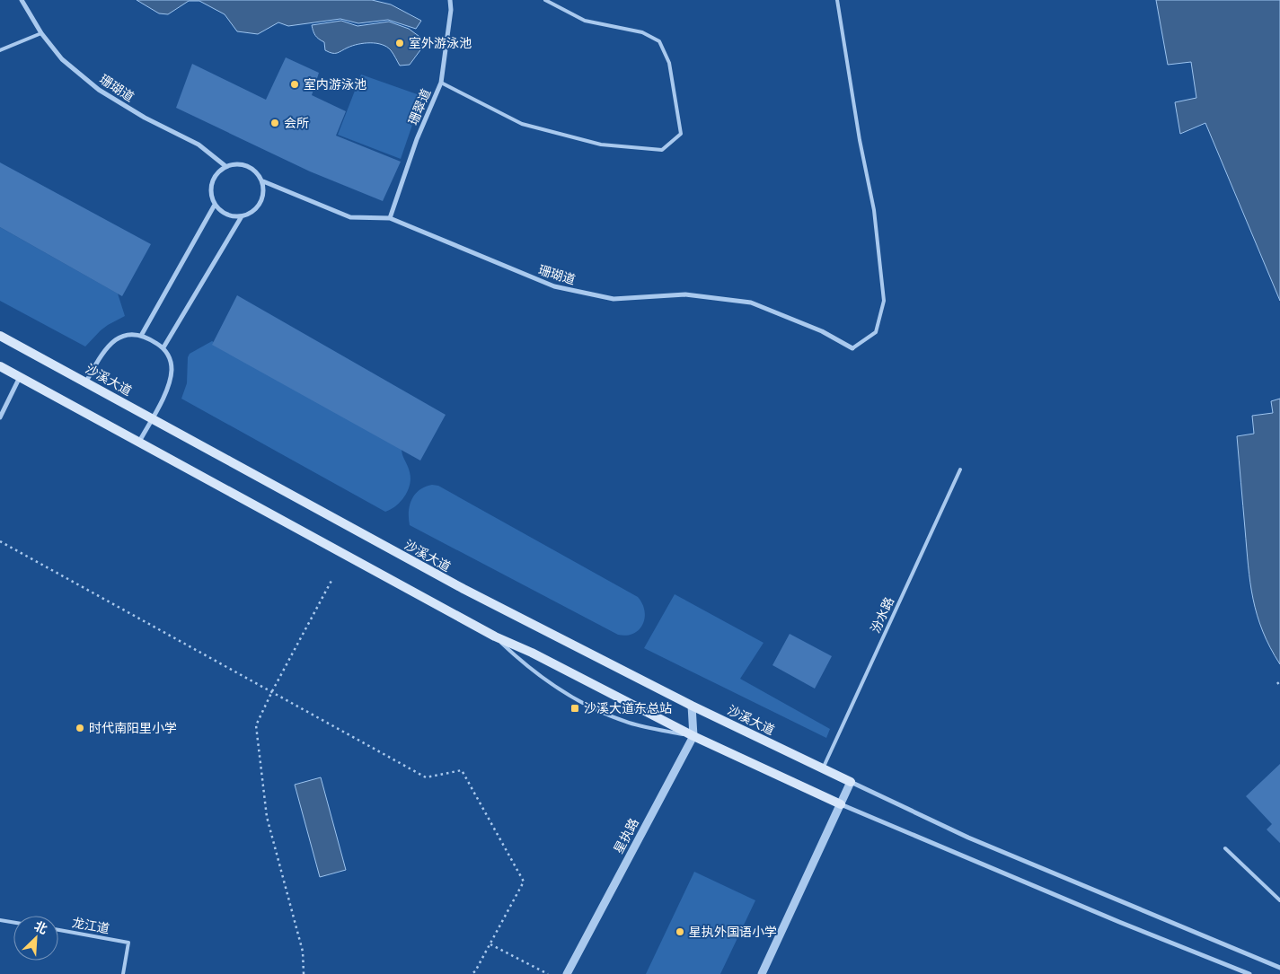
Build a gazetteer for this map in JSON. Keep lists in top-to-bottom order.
{
  "streets": {
    "main road": ["沙溪大道"],
    "street": ["珊瑚道", "珊翠道", "星执路"],
    "lane": ["汾水路", "龙江道"]
  },
  "crossings": [
    ["珊瑚道", "珊翠道"],
    ["沙溪大道", "汾水路"]
  ],
  "places": {
    "other": [
      "室外游泳池",
      "室内游泳池",
      "会所",
      "时代南阳里小学",
      "星执外国语小学"
    ],
    "transit": ["沙溪大道东总站"]
  },
  "north": "top right"
}
